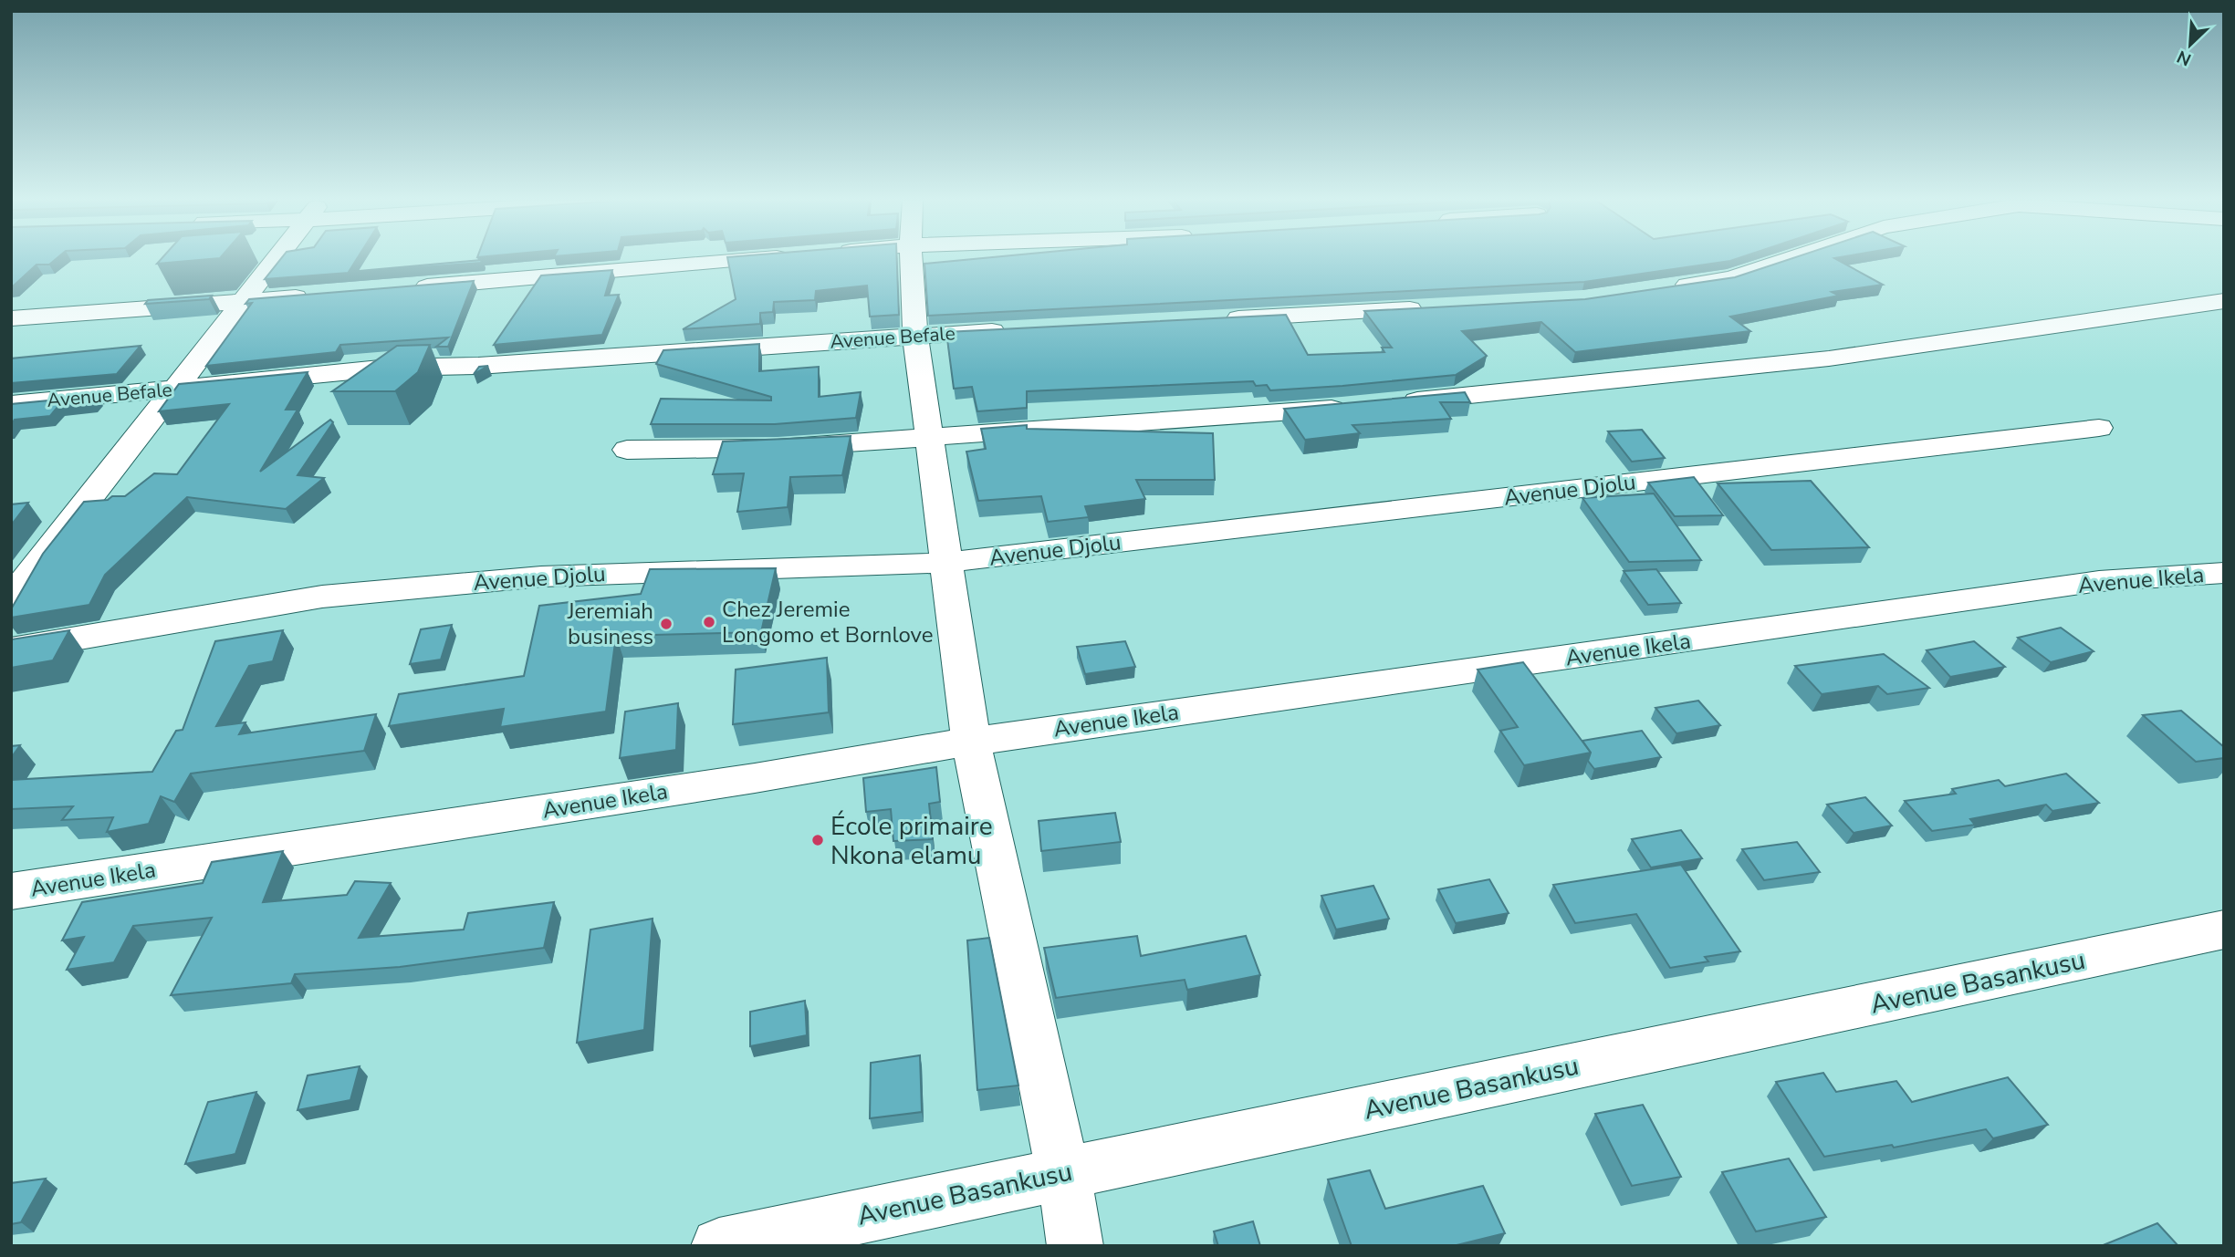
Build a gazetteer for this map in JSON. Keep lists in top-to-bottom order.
{
  "streets": {
    "street": [
      "Avenue Befale",
      "Avenue Djolu",
      "Avenue Ikela",
      "Avenue Basankusu"
    ]
  },
  "places": ["Chez Jeremie Longomo et Bornlove", "Jeremiah business", "École primaire Nkona elamu"],
  "north": "bottom left"
}
